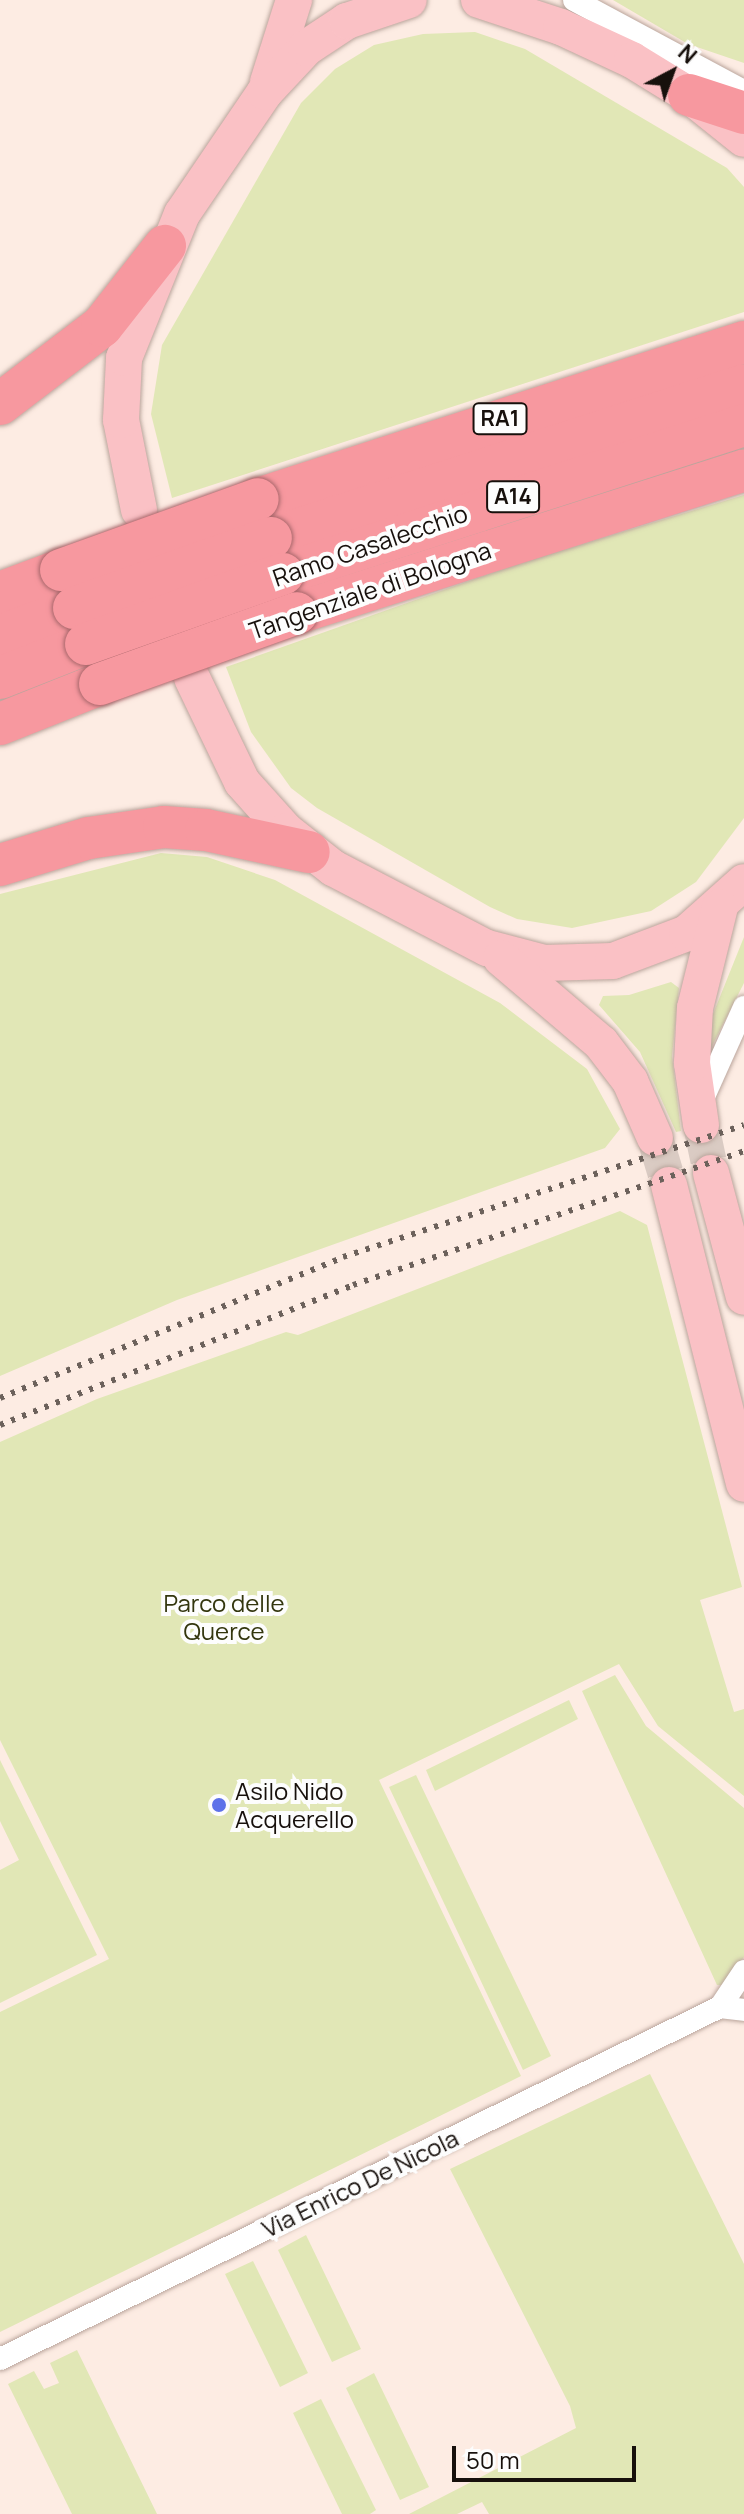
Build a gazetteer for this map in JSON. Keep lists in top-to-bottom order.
{
  "streets": {
    "highway": [
      "RA1",
      "A14",
      "Ramo Casalecchio",
      "Tangenziale di Bologna"
    ],
    "street": ["Via Enrico De Nicola"]
  },
  "crossings": [
    ["RA1", "Ramo Casalecchio"]
  ],
  "parks": ["Parco delle Querce"],
  "places": ["Asilo Nido Acquerello"],
  "scale_bar": "50 m",
  "north": "top right"
}
